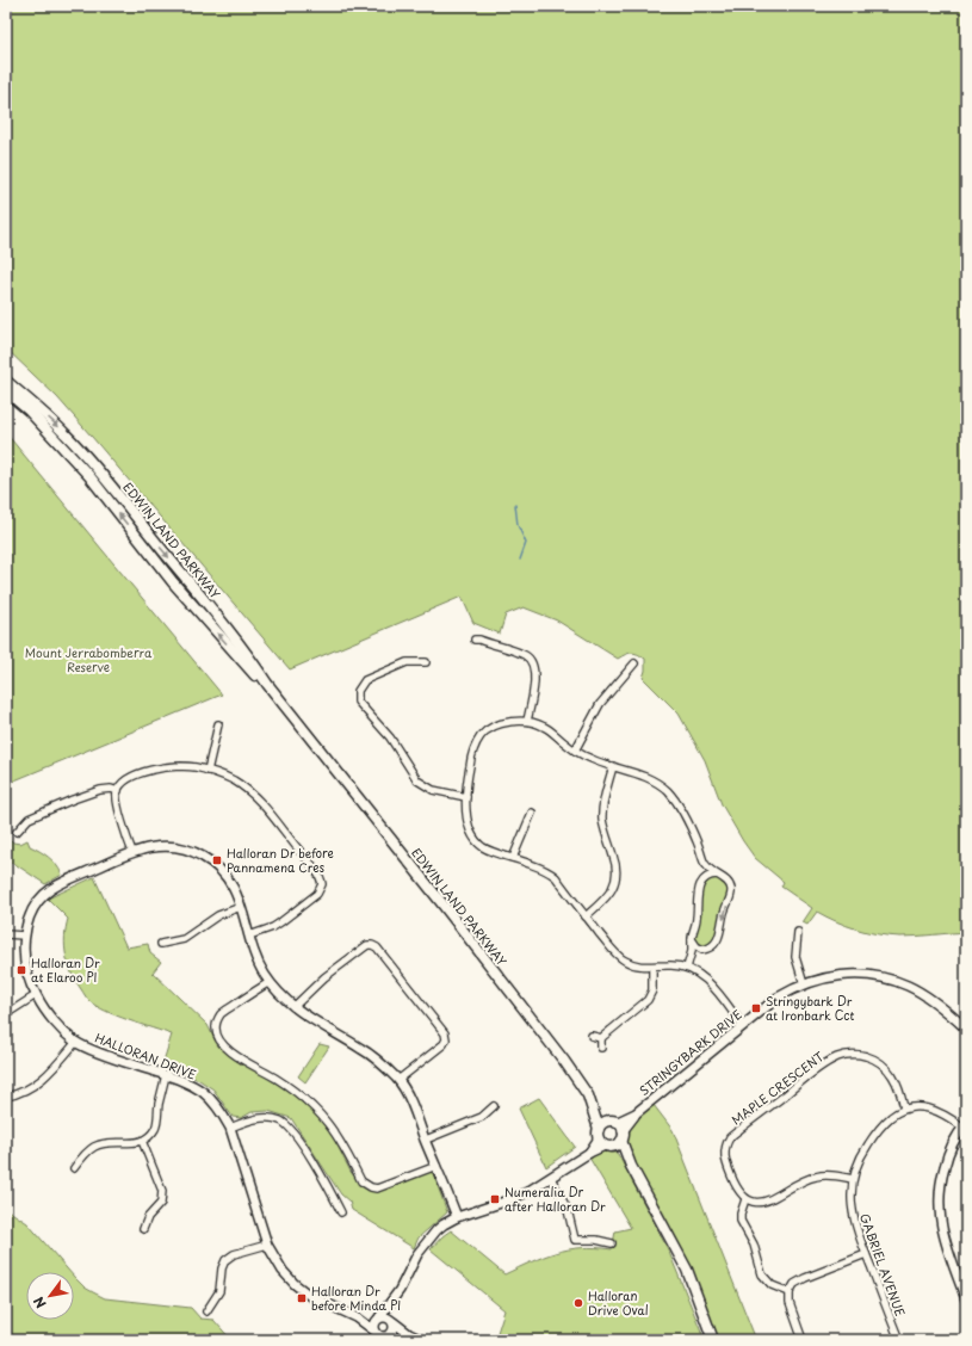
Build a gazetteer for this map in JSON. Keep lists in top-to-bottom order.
{
  "streets": {
    "main road": ["EDWIN LAND PARKWAY"],
    "street": [
      "STRINGYBARK DRIVE",
      "HALLORAN DRIVE",
      "MAPLE CRESCENT",
      "GABRIEL AVENUE"
    ]
  },
  "crossings": [
    ["EDWIN LAND PARKWAY", "STRINGYBARK DRIVE"],
    ["MAPLE CRESCENT", "GABRIEL AVENUE"]
  ],
  "parks": ["Mount Jerrabomberra Reserve"],
  "places": {
    "transit": [
      "Halloran Dr before Pannamena Cres",
      "Halloran Dr at Elaroo Pl",
      "Stringybark Dr at Ironbark Cct",
      "Numeralia Dr after Halloran Dr",
      "Halloran Dr before Minda Pl"
    ],
    "other": ["Halloran Drive Oval"]
  },
  "north": "bottom left"
}
